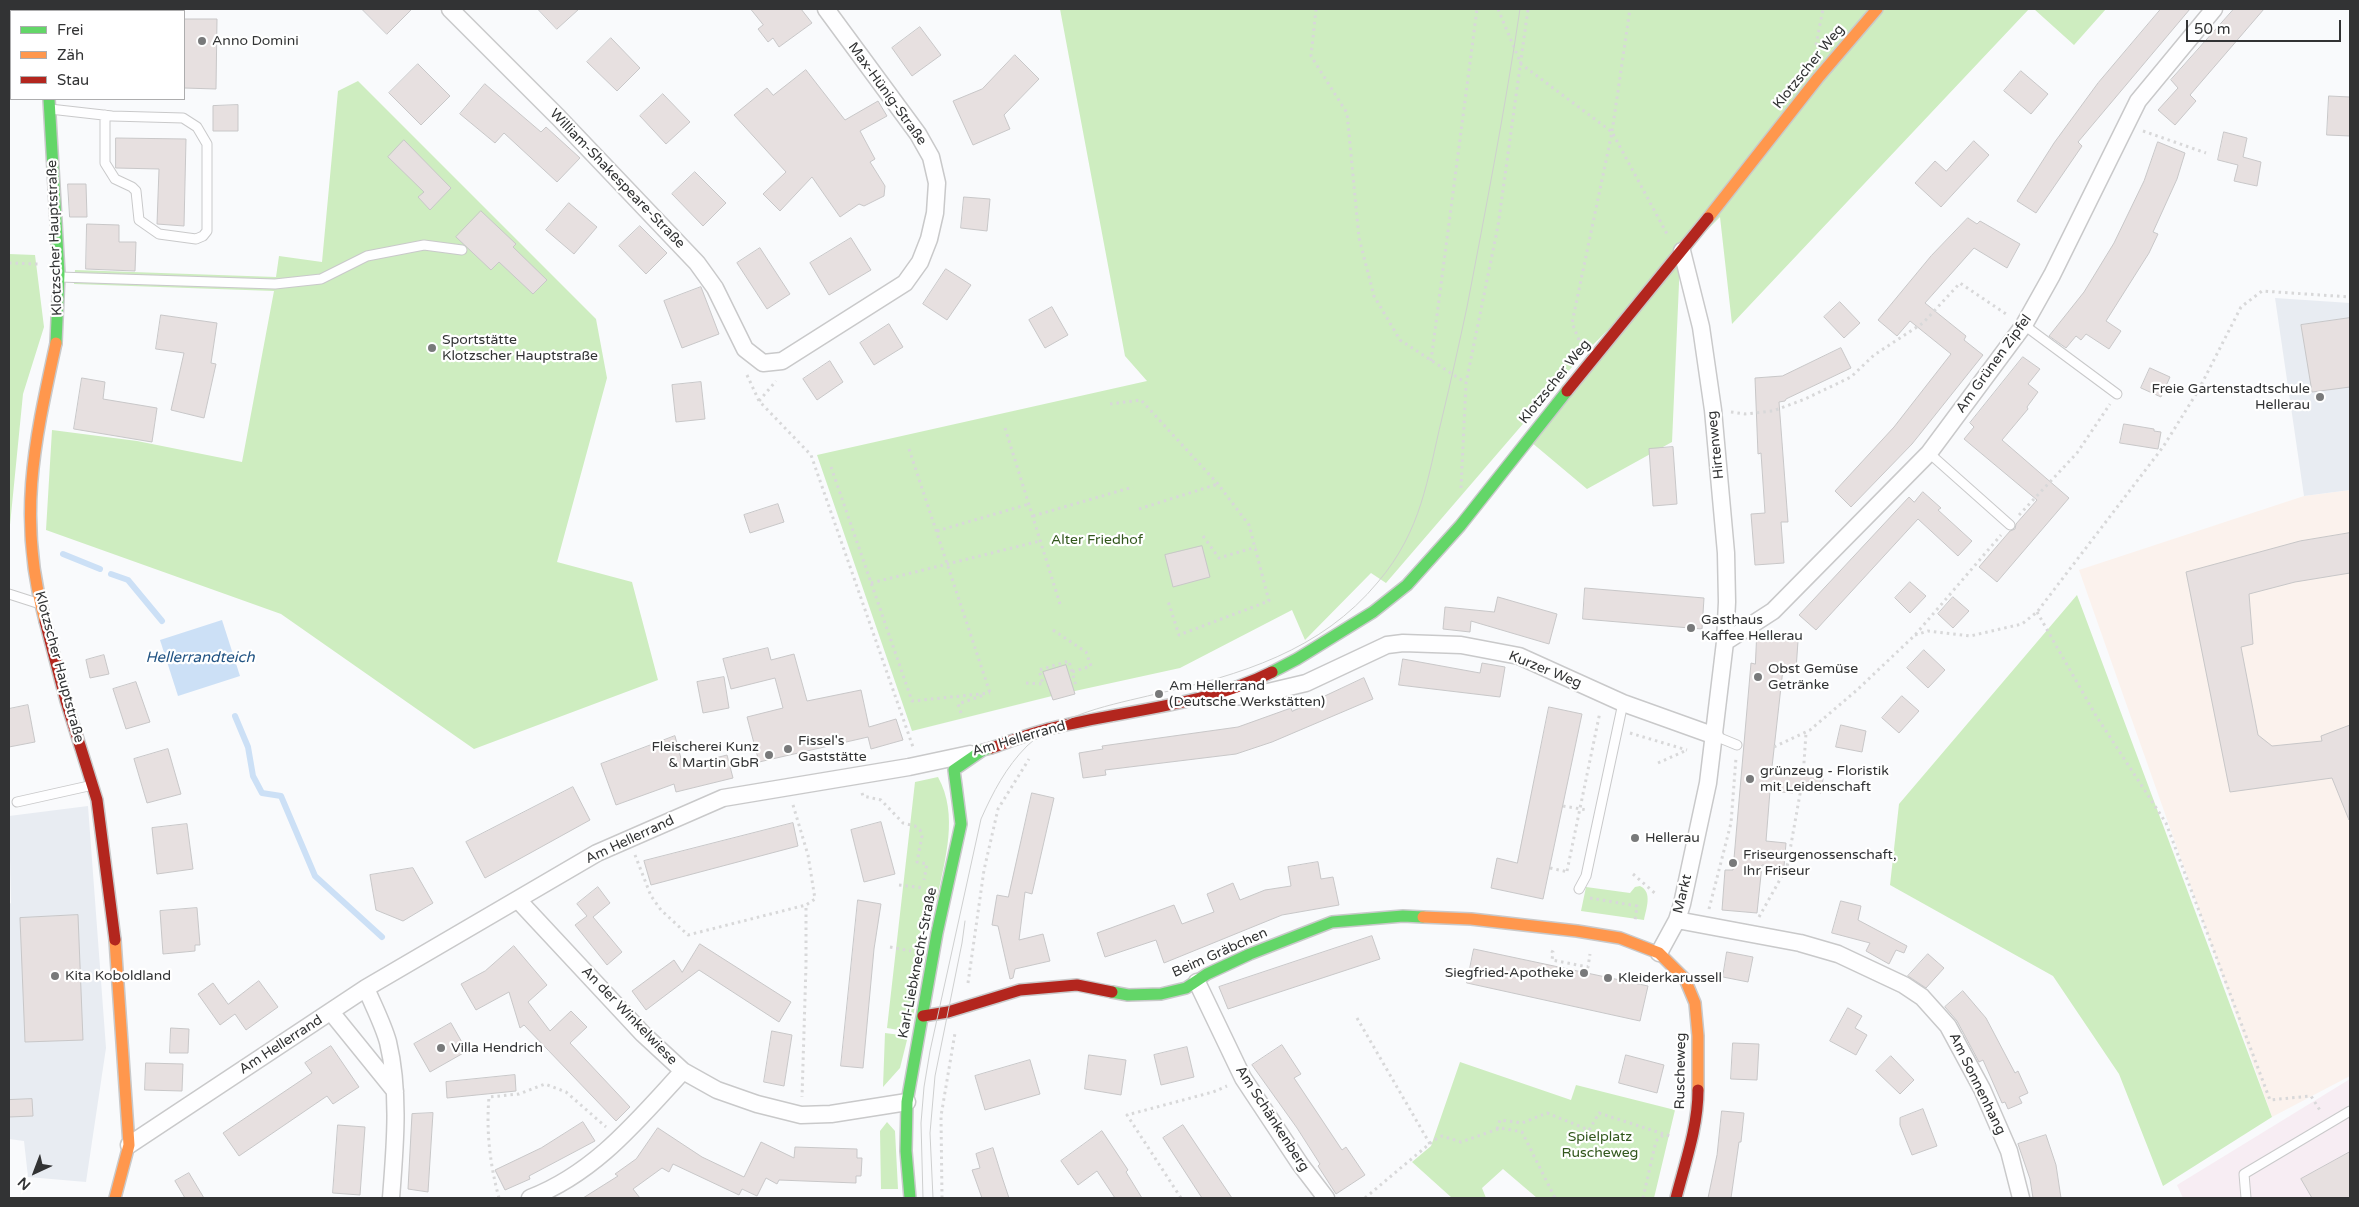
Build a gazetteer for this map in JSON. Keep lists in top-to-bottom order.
{
  "streets": {
    "street": [
      "Klotzscher Weg",
      "Max-Hünig-Straße",
      "William-Shakespeare-Straße",
      "Klotzscher Hauptstraße",
      "Am Grünen Zipfel",
      "Hirtenweg",
      "Kurzer Weg",
      "Am Hellerrand",
      "Markt",
      "Beim Gräbchen",
      "Karl-Liebknecht-Straße",
      "An der Winkelwiese",
      "Ruscheweg",
      "Am Sonnenhang",
      "Am Schänkenberg"
    ]
  },
  "crossings": [
    ["Klotzscher Weg", "Hirtenweg"],
    ["Klotzscher Weg", "Kurzer Weg"],
    ["Klotzscher Weg", "Am Hellerrand"],
    ["Max-Hünig-Straße", "William-Shakespeare-Straße"],
    ["Klotzscher Hauptstraße", "Am Hellerrand"],
    ["Am Grünen Zipfel", "Hirtenweg"],
    ["Am Grünen Zipfel", "Markt"],
    ["Hirtenweg", "Markt"],
    ["Kurzer Weg", "Am Hellerrand"],
    ["Kurzer Weg", "Markt"],
    ["Am Hellerrand", "Karl-Liebknecht-Straße"],
    ["Am Hellerrand", "An der Winkelwiese"],
    ["Markt", "Beim Gräbchen"],
    ["Markt", "Ruscheweg"],
    ["Markt", "Am Sonnenhang"],
    ["Beim Gräbchen", "Karl-Liebknecht-Straße"],
    ["Beim Gräbchen", "Ruscheweg"],
    ["Beim Gräbchen", "Am Schänkenberg"],
    ["Karl-Liebknecht-Straße", "An der Winkelwiese"]
  ],
  "water": ["Hellerrandteich"],
  "parks": ["Alter Friedhof", "Spielplatz Ruscheweg"],
  "places": [
    "Anno Domini",
    "Sportstätte Klotzscher Hauptstraße",
    "Freie Gartenstadtschule Hellerau",
    "Gasthaus Kaffee Hellerau",
    "Obst Gemüse Getränke",
    "Am Hellerrand (Deutsche Werkstätten)",
    "Fissel's Gaststätte",
    "Fleischerei Kunz & Martin GbR",
    "grünzeug - Floristik mit Leidenschaft",
    "Hellerau",
    "Friseurgenossenschaft, Ihr Friseur",
    "Siegfried-Apotheke",
    "Kita Koboldland",
    "Kleiderkarussell",
    "Villa Hendrich"
  ],
  "legend": ["Frei", "Zäh", "Stau"],
  "scale_bar": "50 m",
  "north": "bottom left"
}
